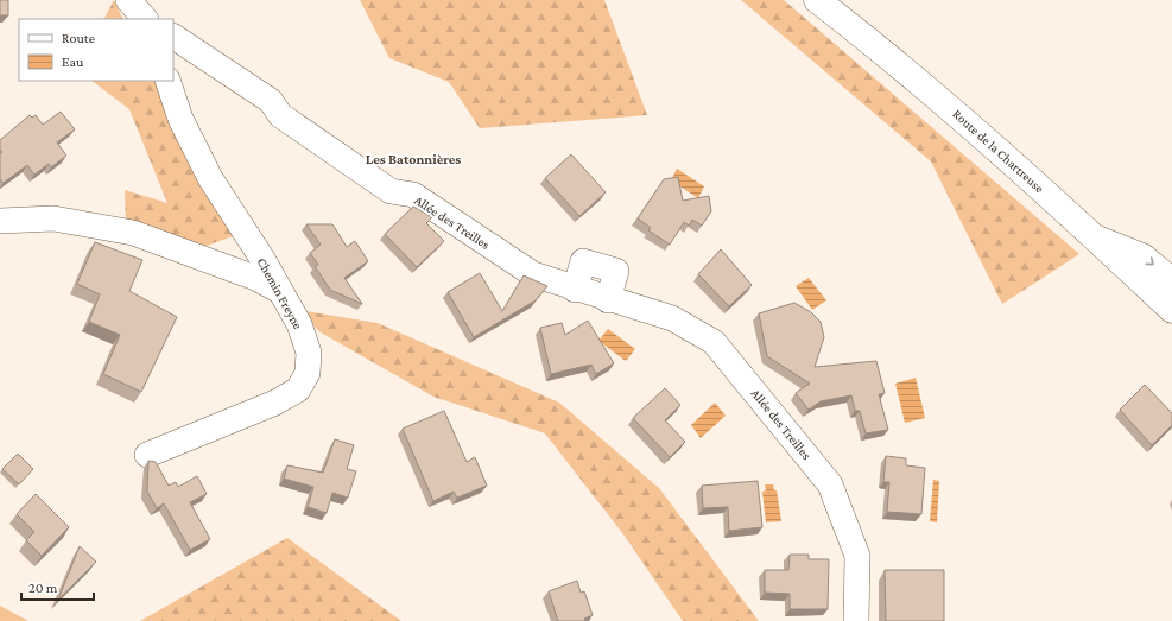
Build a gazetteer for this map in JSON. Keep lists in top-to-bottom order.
{
  "streets": {
    "main road": ["Route de la Chartreuse"],
    "street": ["Allée des Treilles", "Chemin Freyne"]
  },
  "districts": ["Les Batonnières"],
  "legend": ["Route", "Eau"],
  "scale_bar": "20 m"
}
